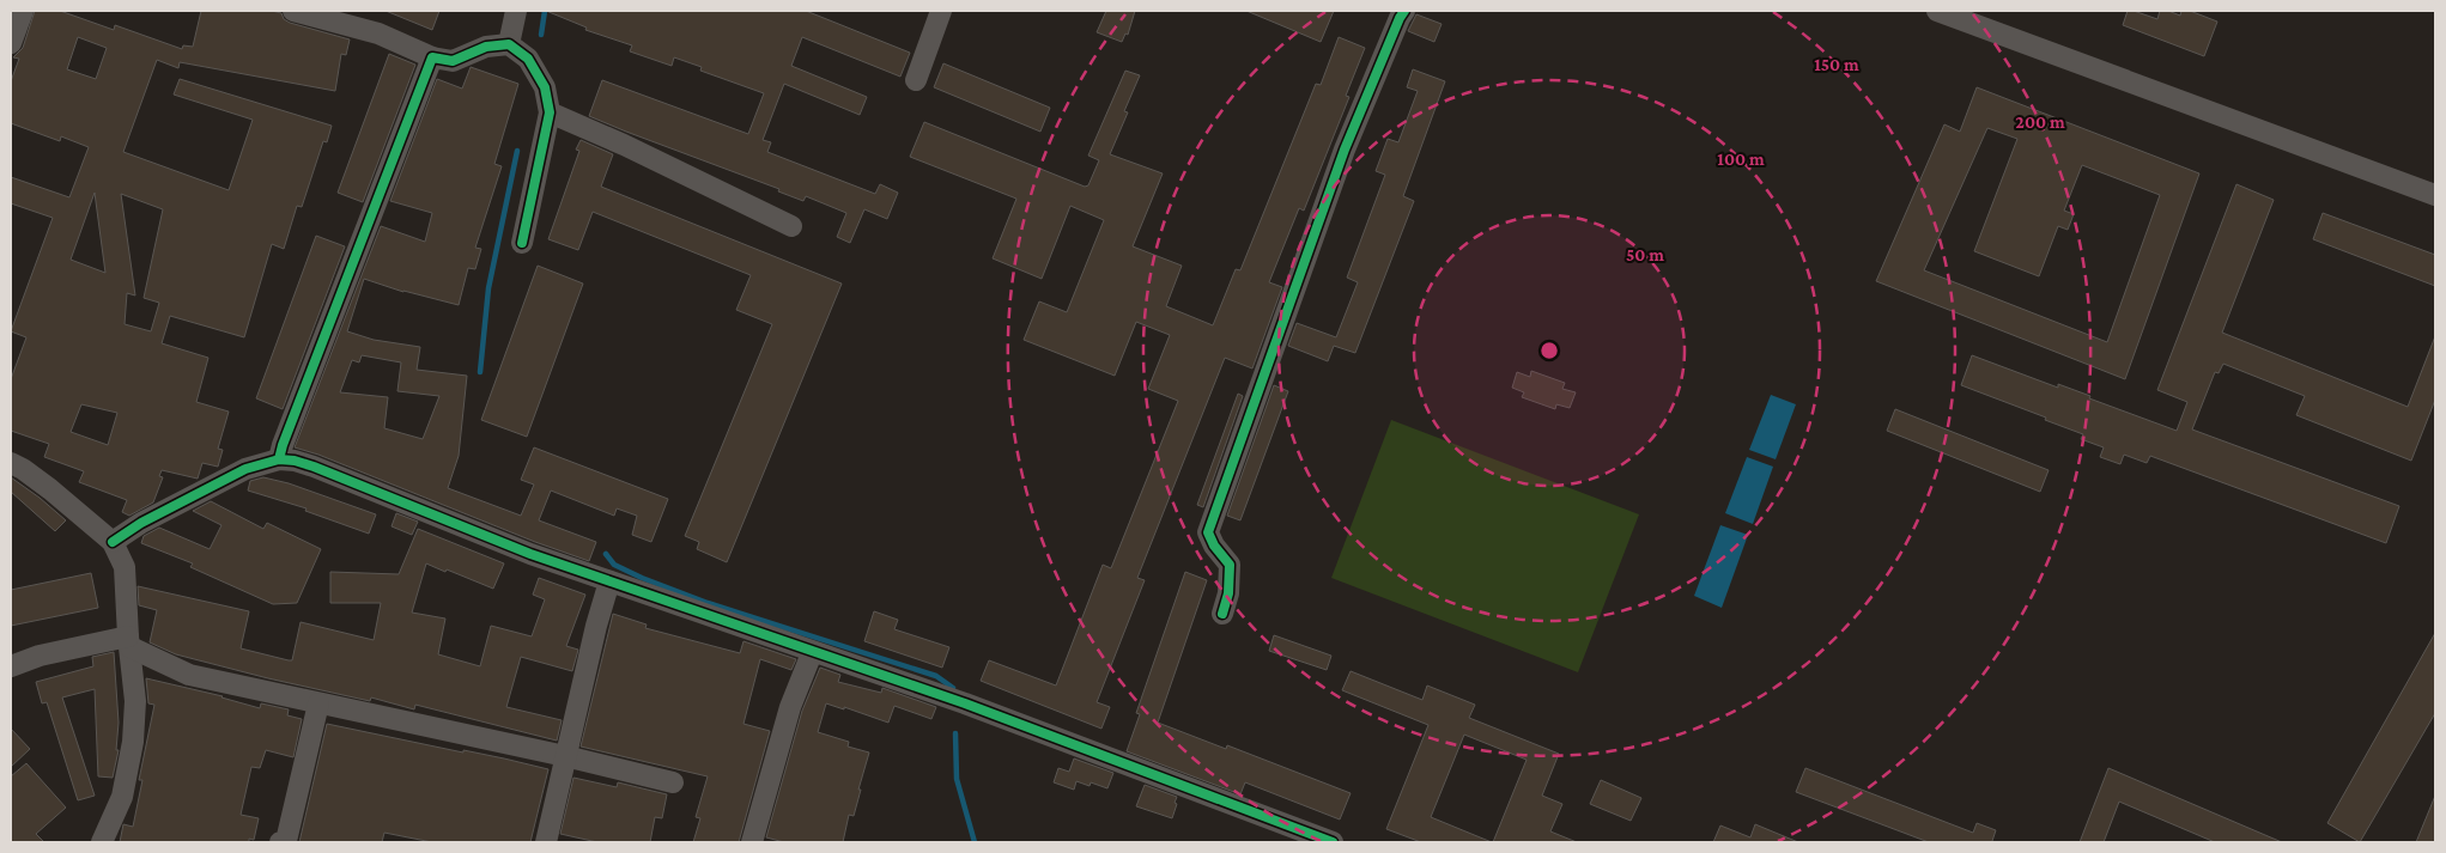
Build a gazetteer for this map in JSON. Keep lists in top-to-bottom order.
{
  "rings": [
    "150 m",
    "200 m",
    "100 m",
    "50 m"
  ]
}
